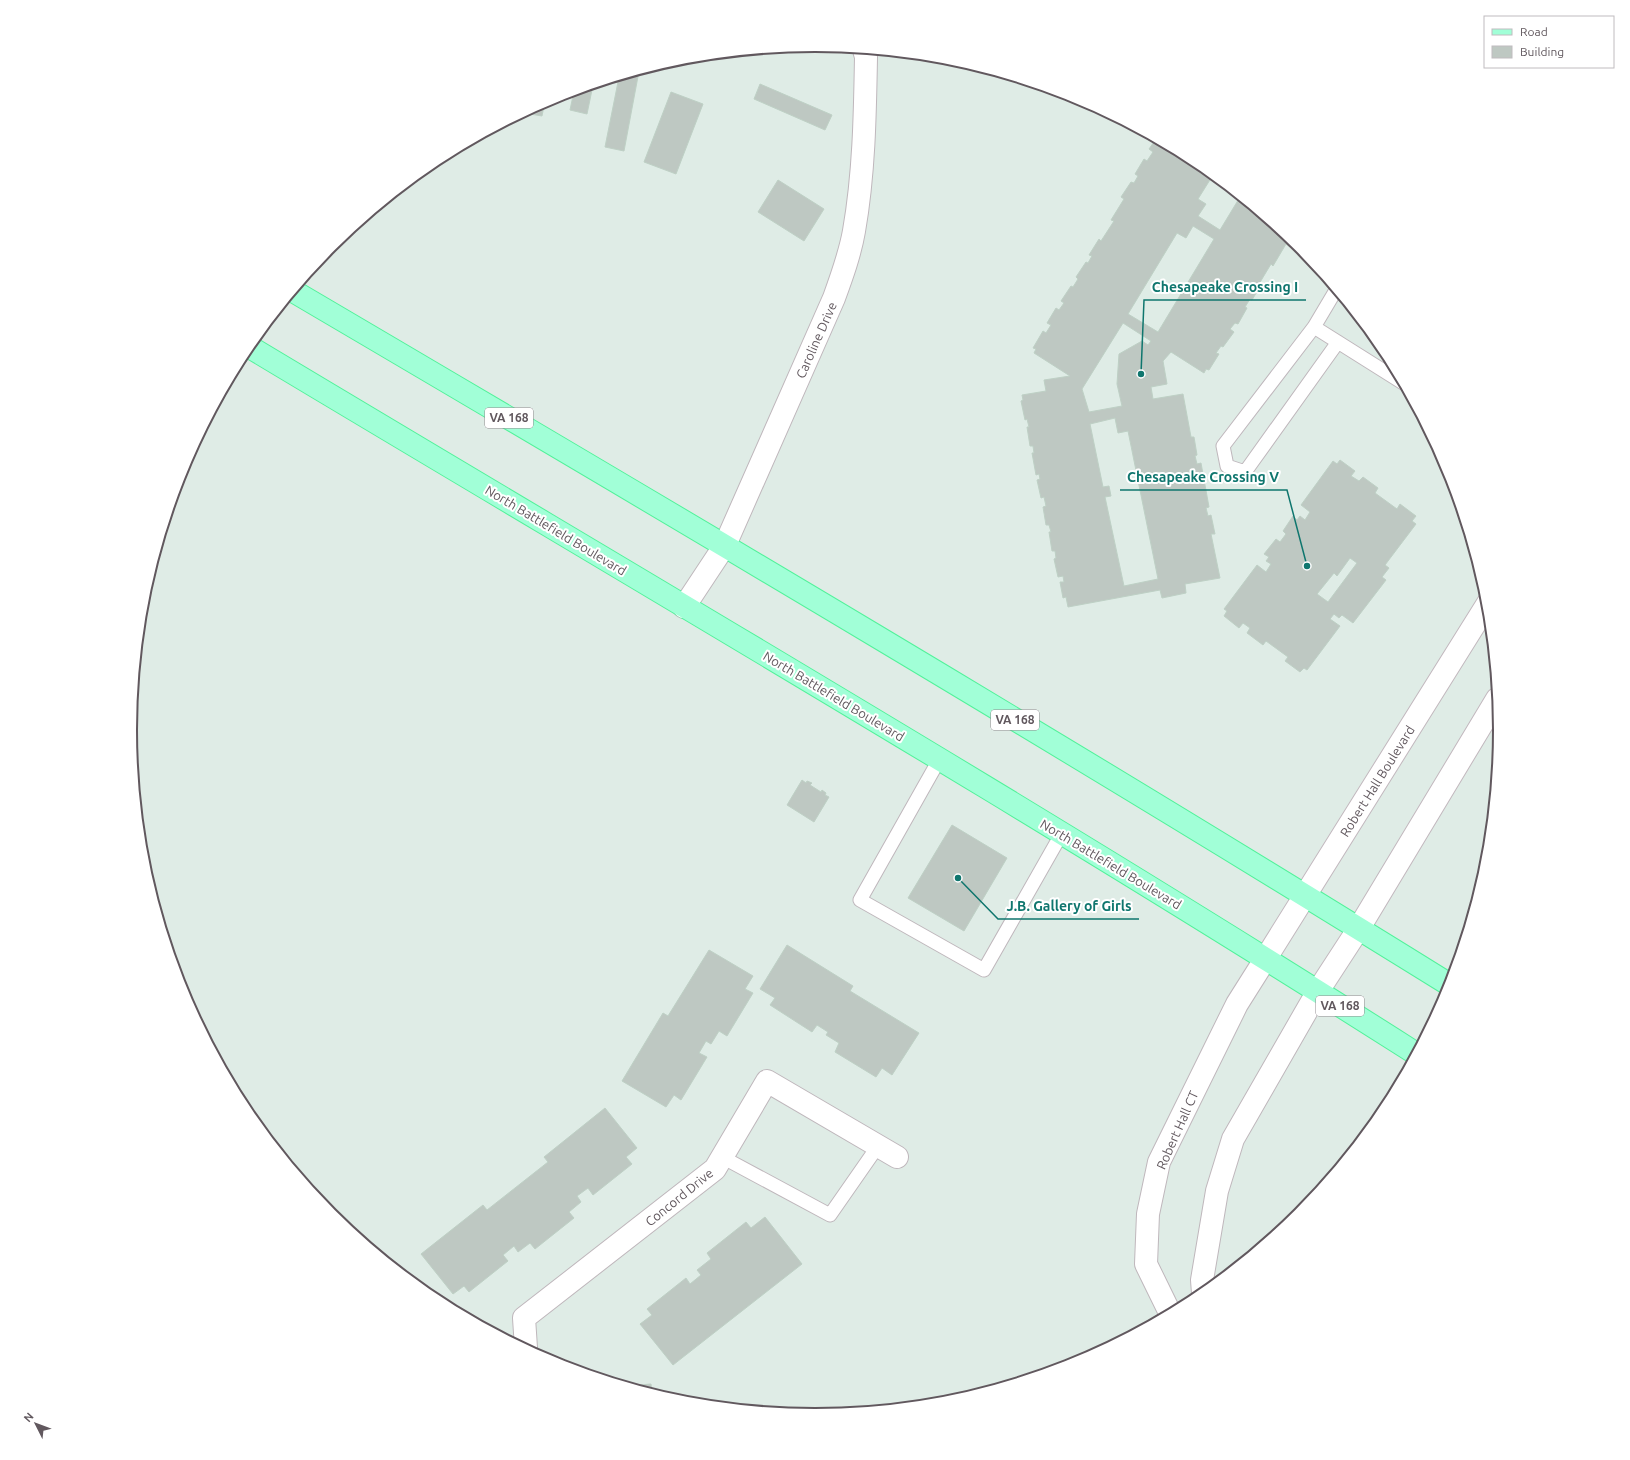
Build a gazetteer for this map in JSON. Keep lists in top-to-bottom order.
{
  "streets": {
    "main road": ["VA 168", "North Battlefield Boulevard"],
    "street": [
      "Caroline Drive",
      "Robert Hall Boulevard",
      "Robert Hall CT",
      "Concord Drive"
    ]
  },
  "crossings": [
    ["Caroline Drive", "VA 168"],
    ["Caroline Drive", "North Battlefield Boulevard"],
    ["VA 168", "Robert Hall Boulevard"],
    ["North Battlefield Boulevard", "Robert Hall Boulevard"],
    ["North Battlefield Boulevard", "Robert Hall CT"],
    ["Robert Hall Boulevard", "Robert Hall CT"]
  ],
  "places": ["Chesapeake Crossing I", "Chesapeake Crossing V", "J.B. Gallery of Girls"],
  "legend": ["Road", "Building"],
  "north": "top left"
}
